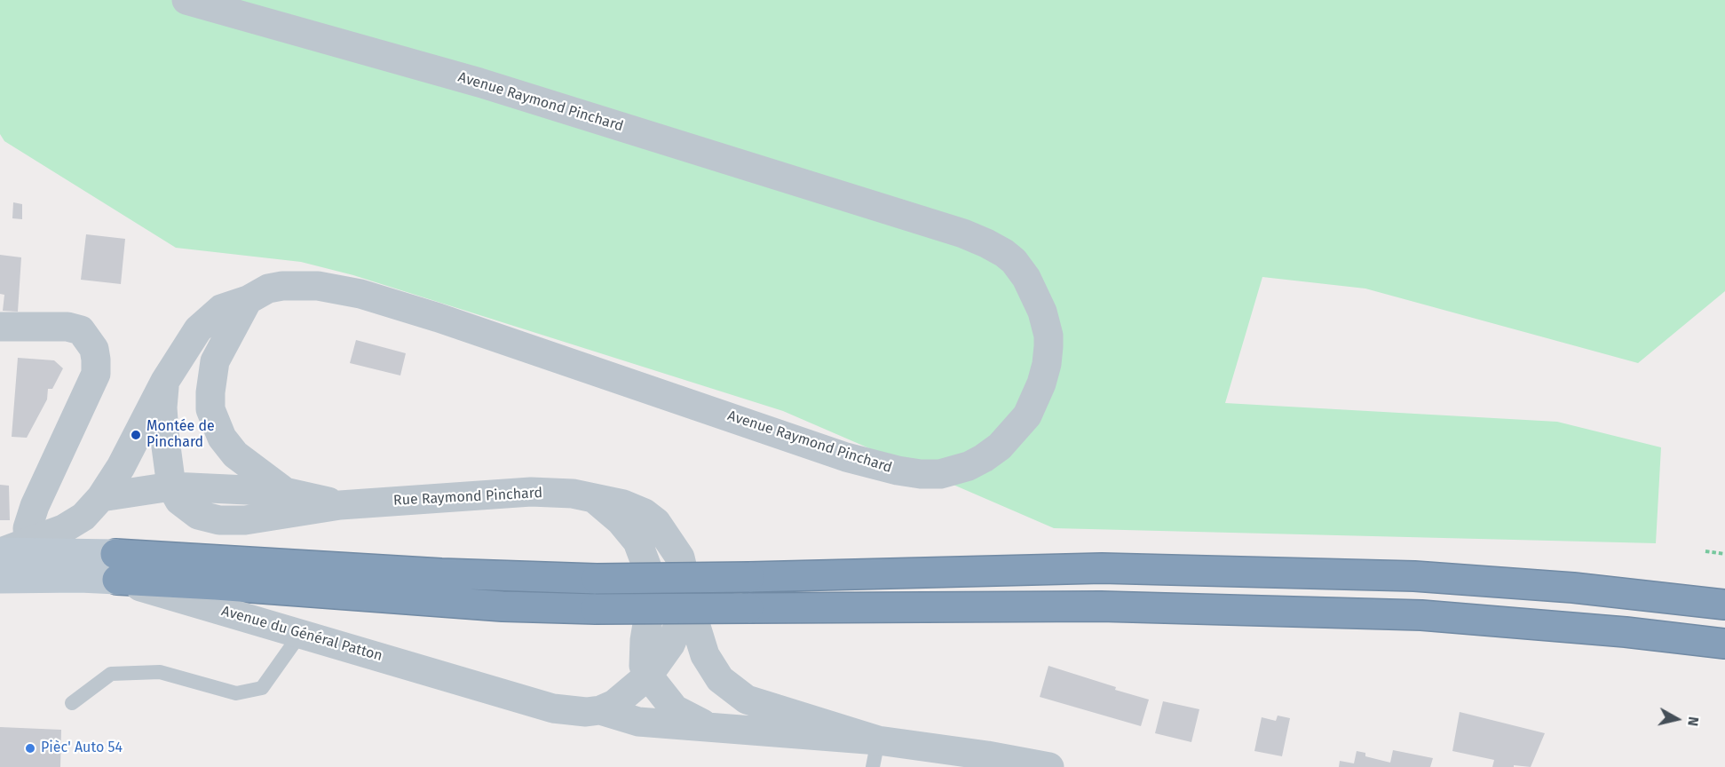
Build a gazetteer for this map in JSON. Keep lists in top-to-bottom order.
{
  "streets": {
    "main road": ["Avenue du Général Patton"],
    "street": ["Avenue Raymond Pinchard", "Rue Raymond Pinchard"]
  },
  "crossings": [
    ["Avenue Raymond Pinchard", "Rue Raymond Pinchard"],
    ["Avenue Raymond Pinchard", "Avenue du Général Patton"],
    ["Rue Raymond Pinchard", "Avenue du Général Patton"]
  ],
  "places": ["Montée de Pinchard", "Pièc' Auto 54"],
  "north": "right"
}
